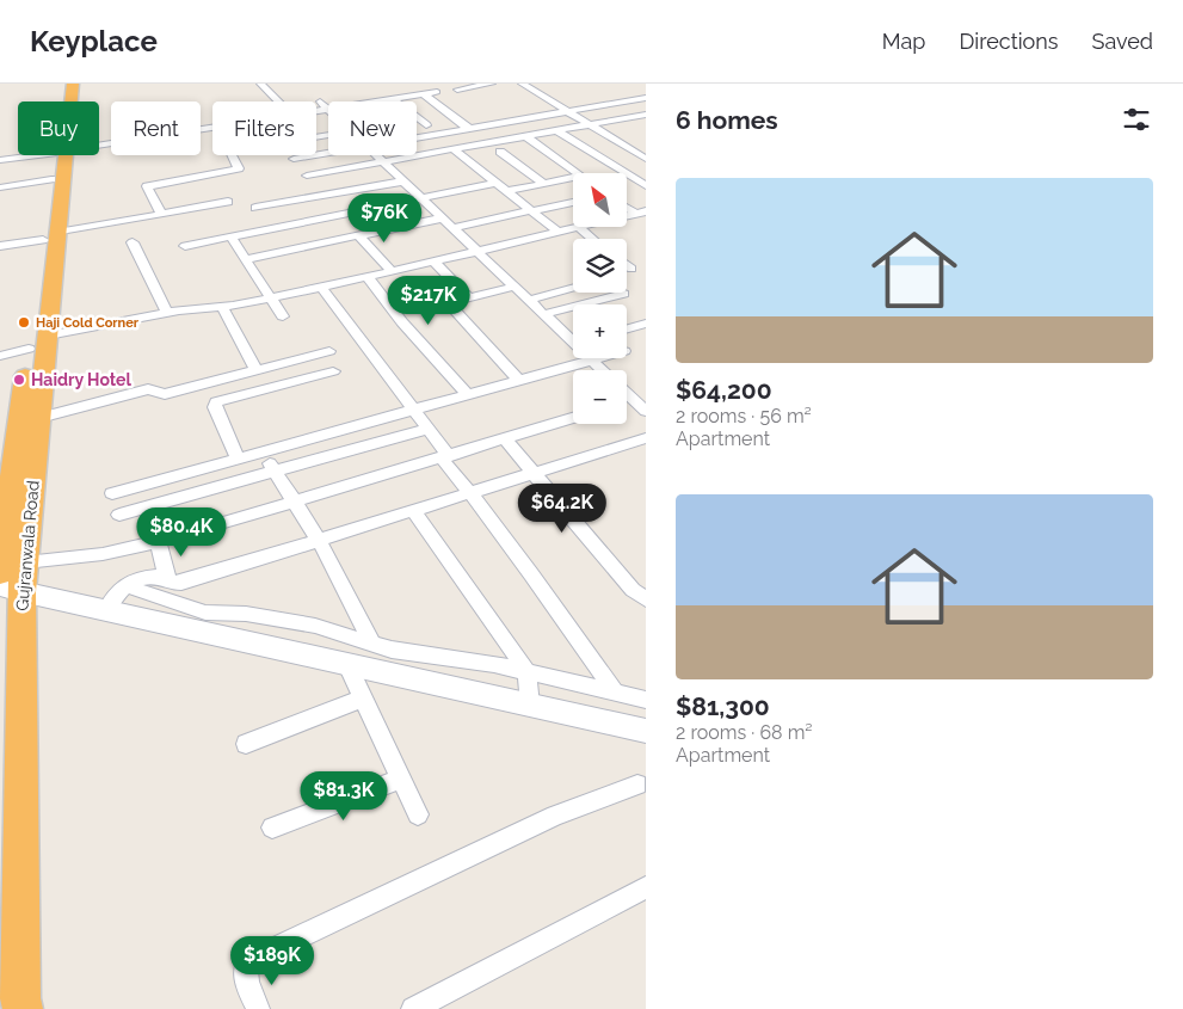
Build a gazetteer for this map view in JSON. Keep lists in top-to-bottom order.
{
  "streets": {
    "highway": ["Gujranwala Road"]
  },
  "places": ["Haji Cold Corner", "Haidry Hotel"],
  "north": "top left",
  "page": {
    "header": "Keyplace",
    "nav": ["Map", "Directions", "Saved"],
    "heading": "6 homes",
    "chip": [
      "Buy",
      "Rent",
      "Filters",
      "New"
    ],
    "list": [
      {
        "name": "$64,200",
        "note": "2 rooms · 56 m² · Apartment"
      },
      {
        "name": "$81,300",
        "note": "2 rooms · 68 m² · Apartment"
      }
    ],
    "map_buttons": ["+", "−"],
    "price": [
      "$76K",
      "$217K",
      "$64.2K",
      "$80.4K",
      "$81.3K",
      "$189K"
    ]
  }
}
